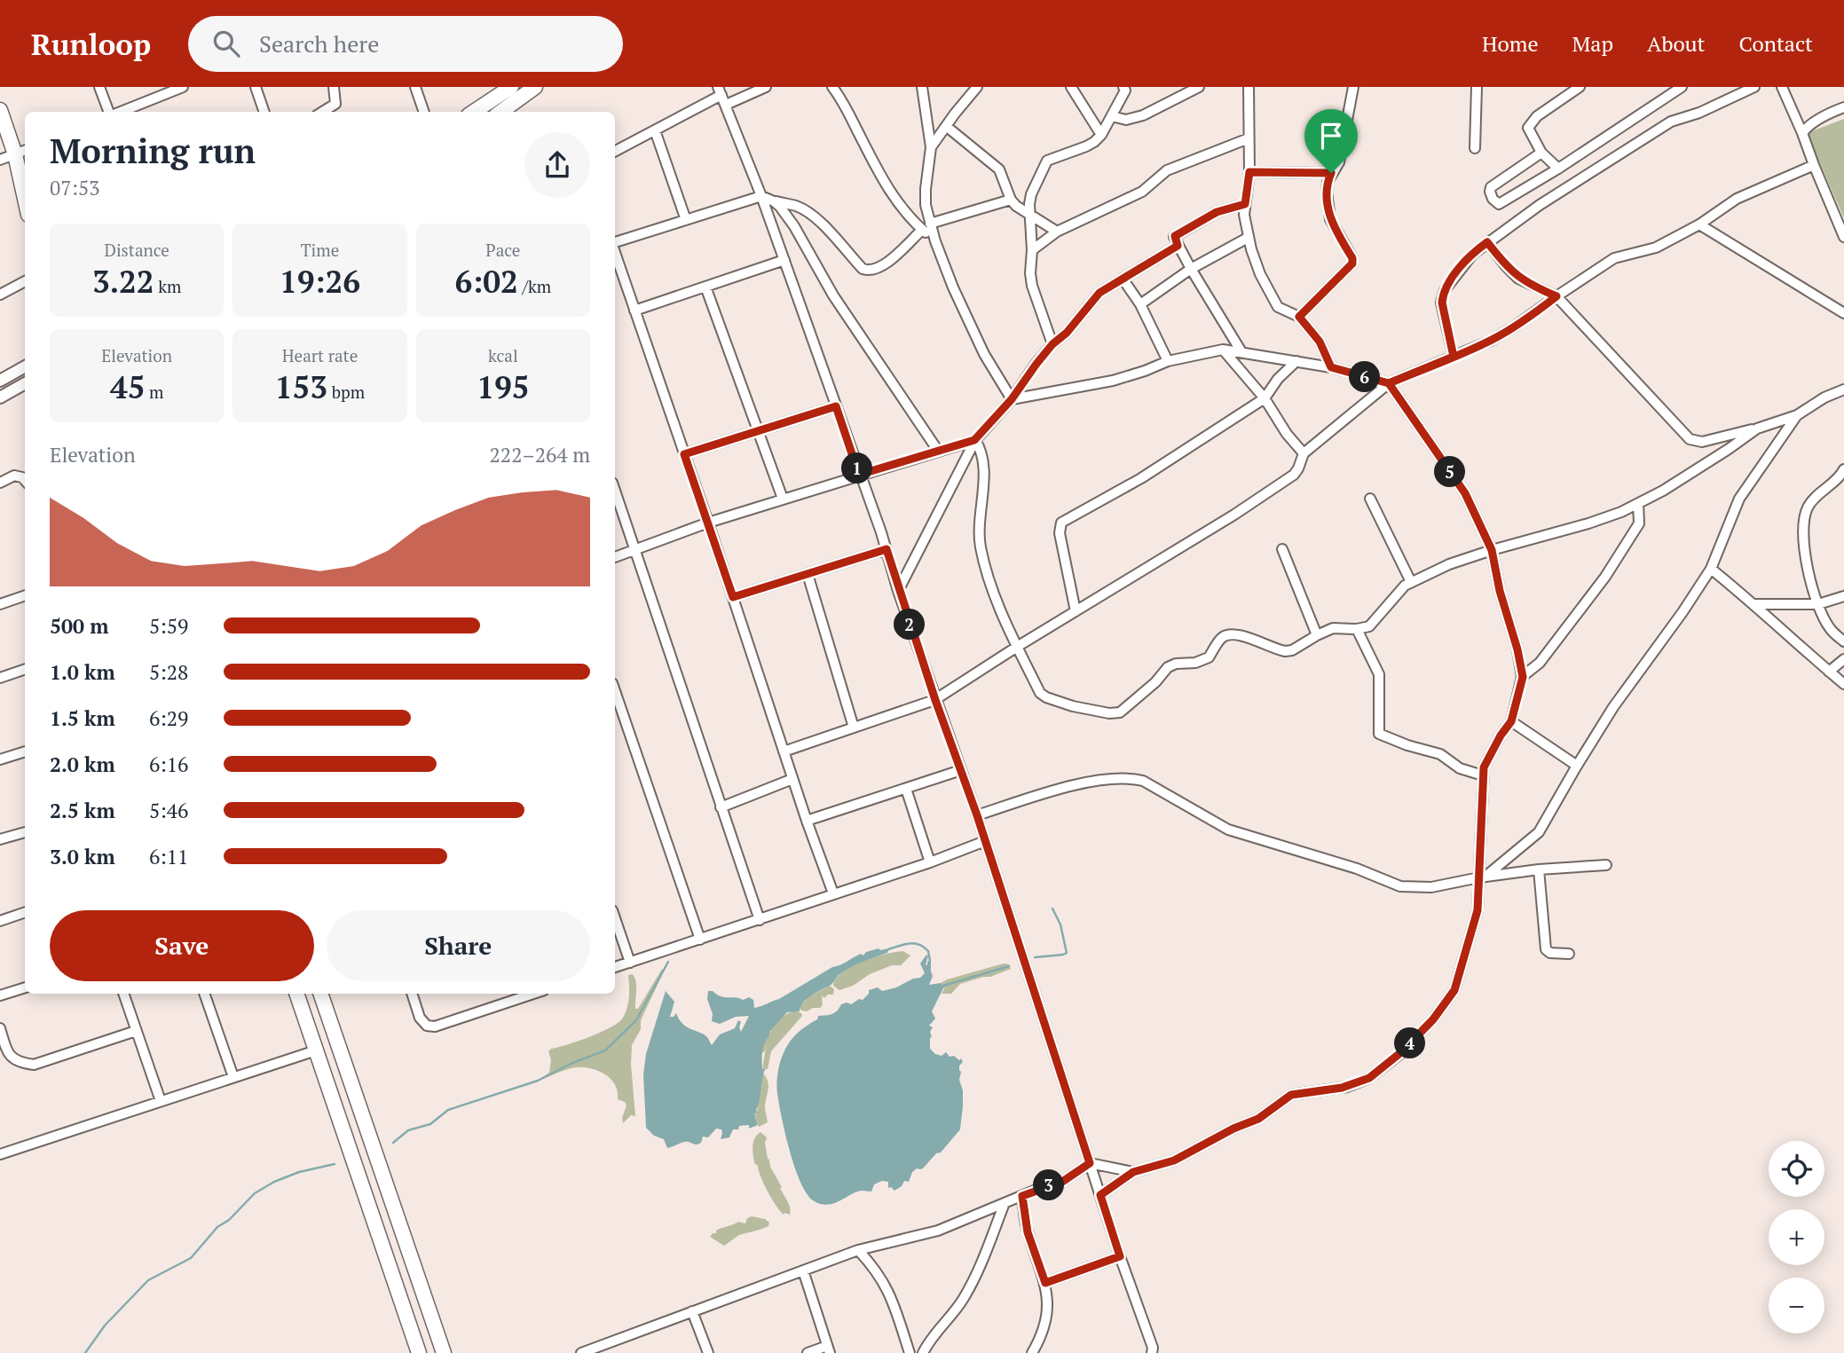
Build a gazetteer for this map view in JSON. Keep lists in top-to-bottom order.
{
  "page": {
    "header": "Runloop",
    "search": "Search here",
    "nav": [
      "Home",
      "Map",
      "About",
      "Contact"
    ],
    "heading": ["Morning run", "07:53"],
    "stats": [
      ["Distance", "3.22 km"],
      ["Time", "19:26"],
      ["Pace", "6:02 /km"],
      ["Elevation", "45 m"],
      ["Heart rate", "153 bpm"],
      ["kcal", "195"]
    ],
    "pins": [
      "6",
      "1",
      "5",
      "2",
      "4",
      "3"
    ],
    "chart": ["Elevation", "222–264 m"],
    "list": [
      {
        "name": "500 m",
        "note": "5:59"
      },
      {
        "name": "1.0 km",
        "note": "5:28"
      },
      {
        "name": "1.5 km",
        "note": "6:29"
      },
      {
        "name": "2.0 km",
        "note": "6:16"
      },
      {
        "name": "2.5 km",
        "note": "5:46"
      },
      {
        "name": "3.0 km",
        "note": "6:11"
      }
    ],
    "buttons": ["Save", "Share"],
    "map_buttons": ["+", "−"]
  }
}
